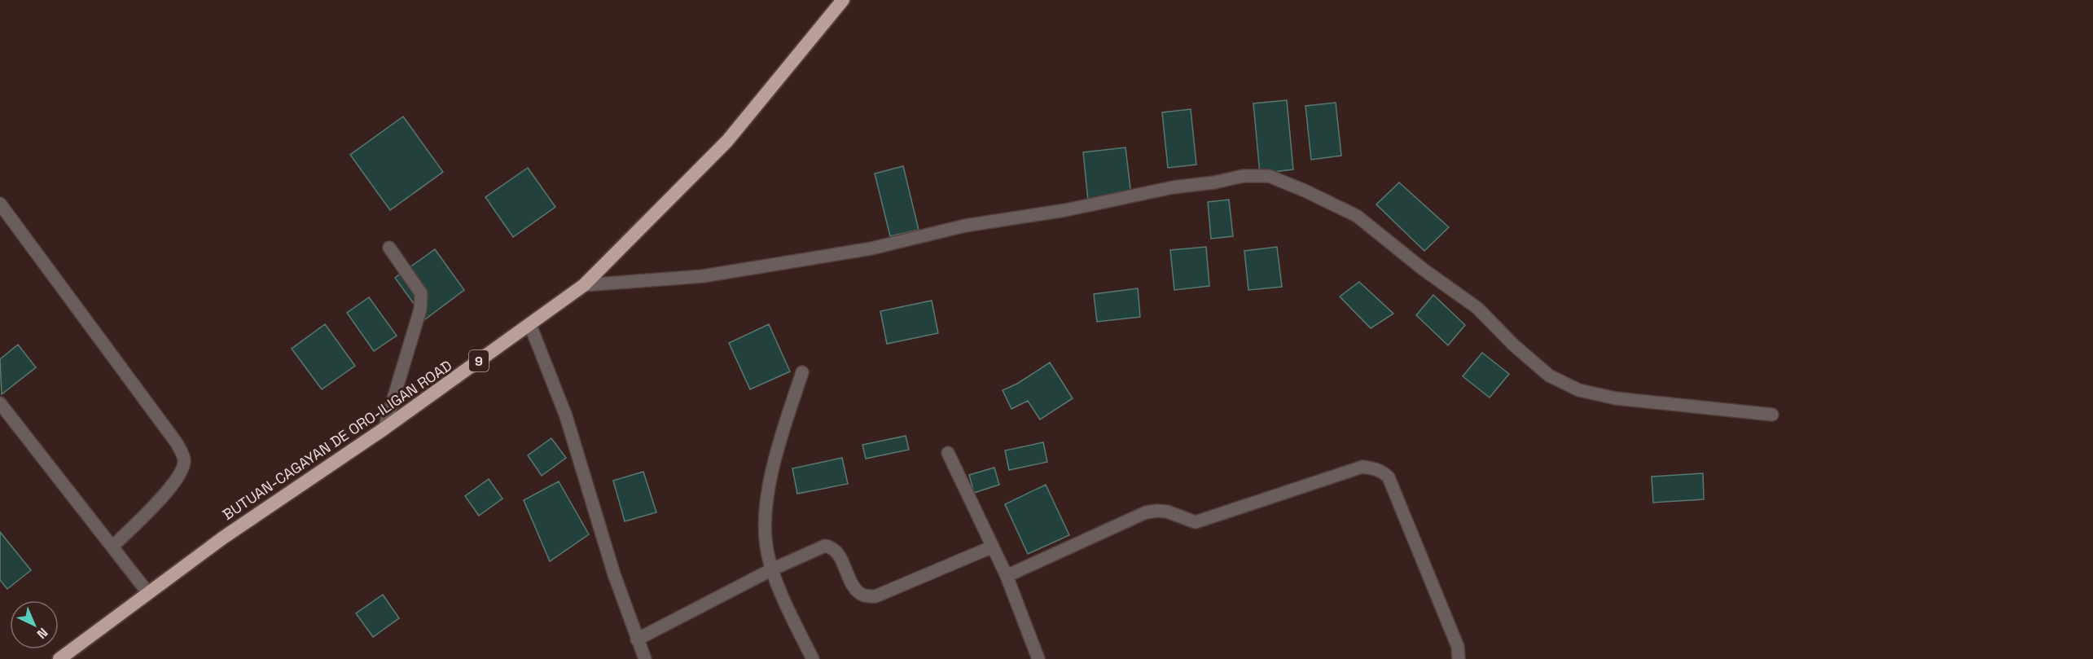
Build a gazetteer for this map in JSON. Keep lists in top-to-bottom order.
{
  "streets": {
    "highway": ["9", "BUTUAN-CAGAYAN DE ORO-ILIGAN ROAD"]
  },
  "north": "bottom right"
}
